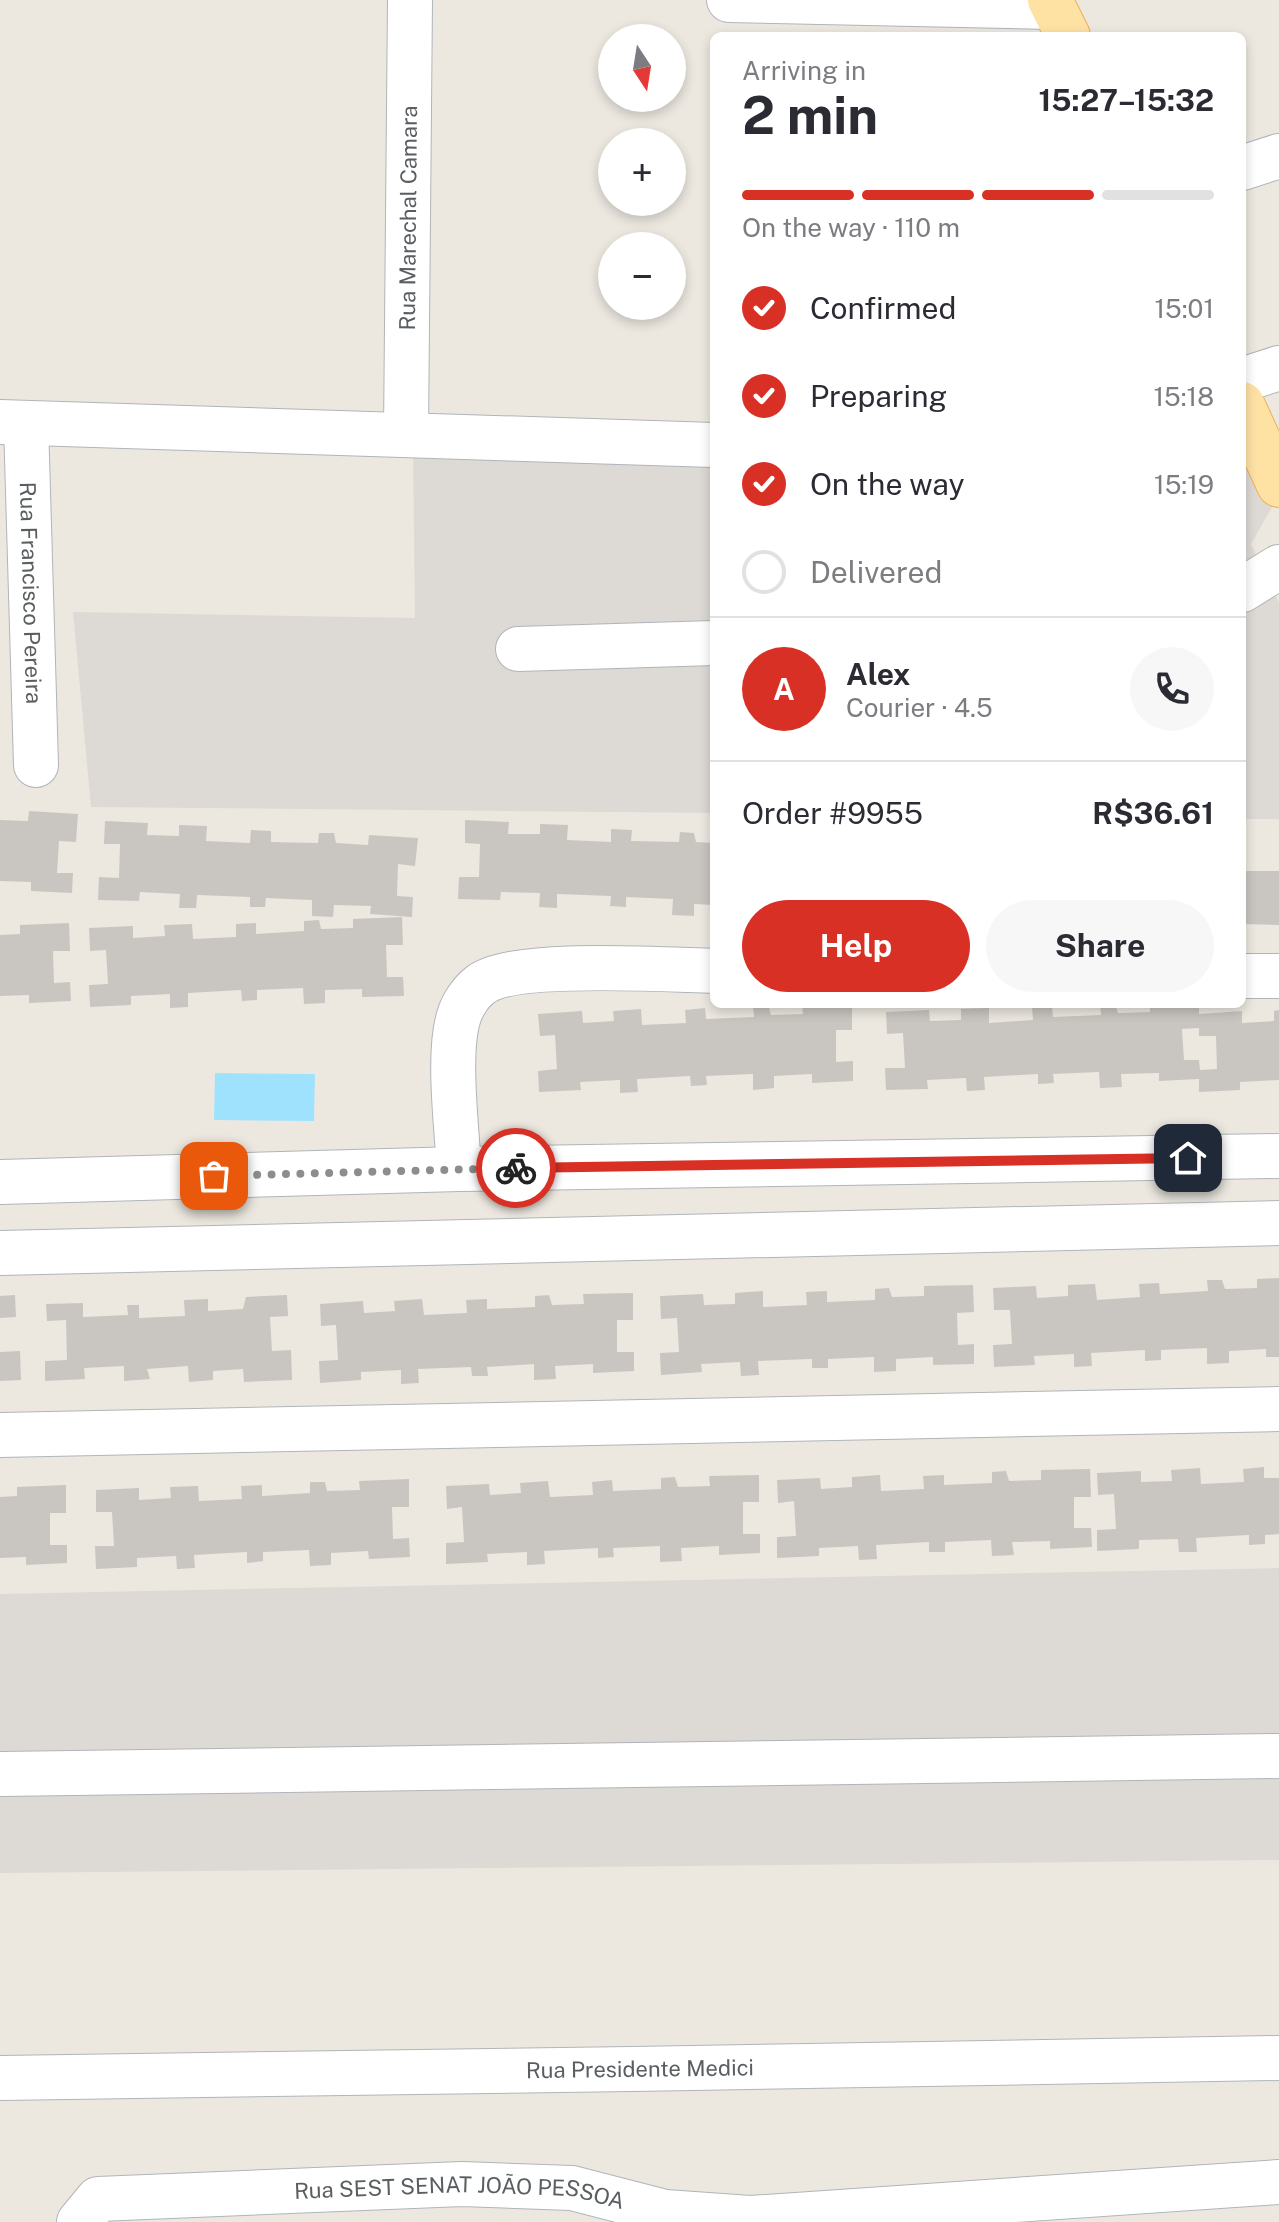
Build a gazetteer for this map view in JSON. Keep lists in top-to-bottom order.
{
  "streets": {
    "street": [
      "Rua Marechal Camara",
      "Rua Francisco Pereira",
      "Rua Presidente Medici",
      "Rua SEST SENAT JOÃO PESSOA"
    ]
  },
  "north": "bottom",
  "page": {
    "map_buttons": ["+", "−"],
    "heading": ["2 min", "Arriving in", "15:27–15:32"],
    "panel": [
      "Alex",
      "Courier · 4.5",
      "Order #9955",
      "R$36.61"
    ],
    "bar": "On the way · 110 m",
    "list": [
      ["Confirmed", "15:01"],
      ["Preparing", "15:18"],
      ["On the way", "15:19"],
      "Delivered"
    ],
    "round": "A",
    "buttons": ["Help", "Share"]
  }
}
